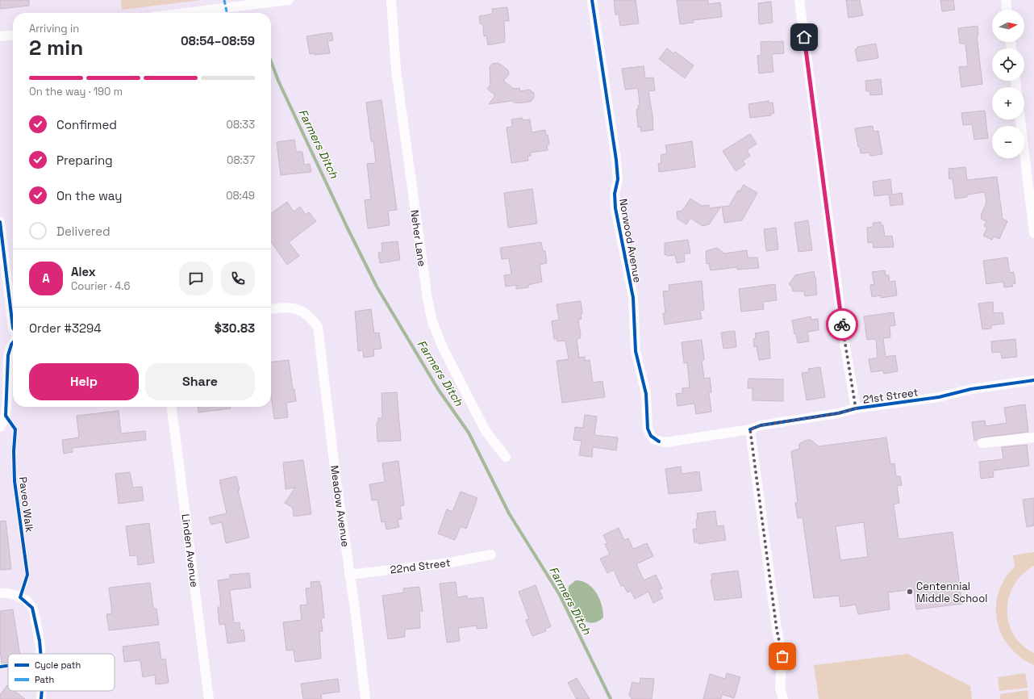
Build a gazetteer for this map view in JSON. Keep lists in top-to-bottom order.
{
  "streets": {
    "street": [
      "Neher Lane",
      "Norwood Avenue",
      "21st Street",
      "Meadow Avenue",
      "Linden Avenue",
      "22nd Street"
    ],
    "cycle path": ["Paveo Walk"]
  },
  "crossings": [
    ["Norwood Avenue", "21st Street"],
    ["Meadow Avenue", "22nd Street"]
  ],
  "water": ["Farmers Ditch"],
  "places": ["Centennial Middle School"],
  "legend": ["Cycle path", "Path"],
  "north": "right",
  "page": {
    "map_buttons": ["+", "−"],
    "heading": ["2 min", "Arriving in", "08:54–08:59"],
    "panel": [
      "Alex",
      "Courier · 4.6",
      "Order #3294",
      "$30.83"
    ],
    "bar": "On the way · 190 m",
    "list": [
      ["Confirmed", "08:33"],
      ["Preparing", "08:37"],
      ["On the way", "08:49"],
      "Delivered"
    ],
    "round": "A",
    "buttons": ["Help", "Share"]
  }
}
